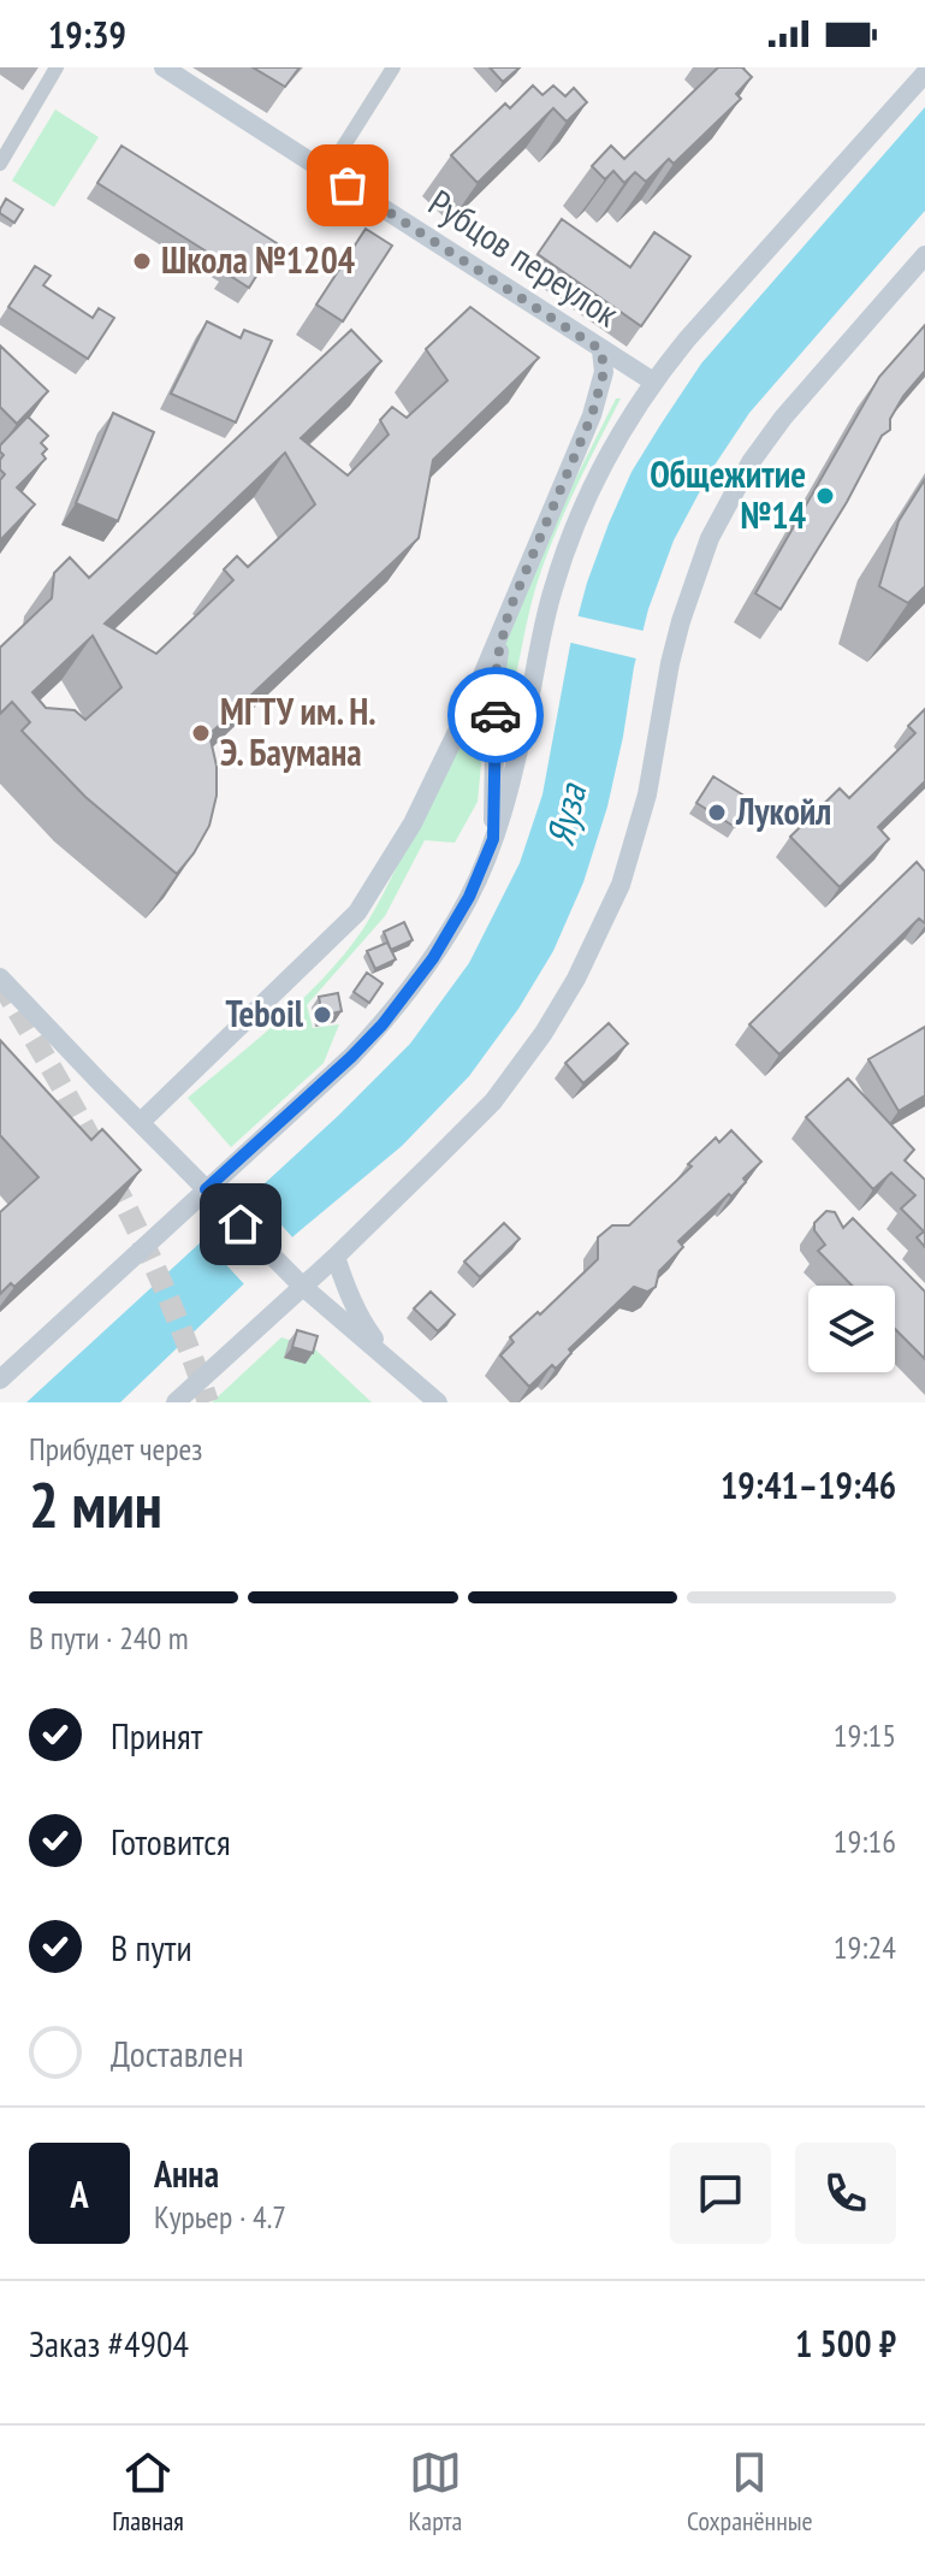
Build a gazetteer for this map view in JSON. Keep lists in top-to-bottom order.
{
  "streets": {
    "main road": ["Рубцов переулок"]
  },
  "water": ["Яуза"],
  "places": [
    "Школа №1204",
    "Общежитие №14",
    "МГТУ им. Н. Э. Баумана",
    "Лукойл",
    "Teboil"
  ],
  "page": {
    "status": "19:39",
    "heading": ["2 мин", "Прибудет через", "19:41–19:46"],
    "panel": [
      "Анна",
      "Курьер · 4.7",
      "Заказ #4904",
      "1 500 ₽"
    ],
    "bar": "В пути · 240 m",
    "list": [
      ["Принят", "19:15"],
      ["Готовится", "19:16"],
      ["В пути", "19:24"],
      "Доставлен"
    ],
    "round": "А",
    "tabs": ["Главная", "Карта", "Сохранённые"]
  }
}
